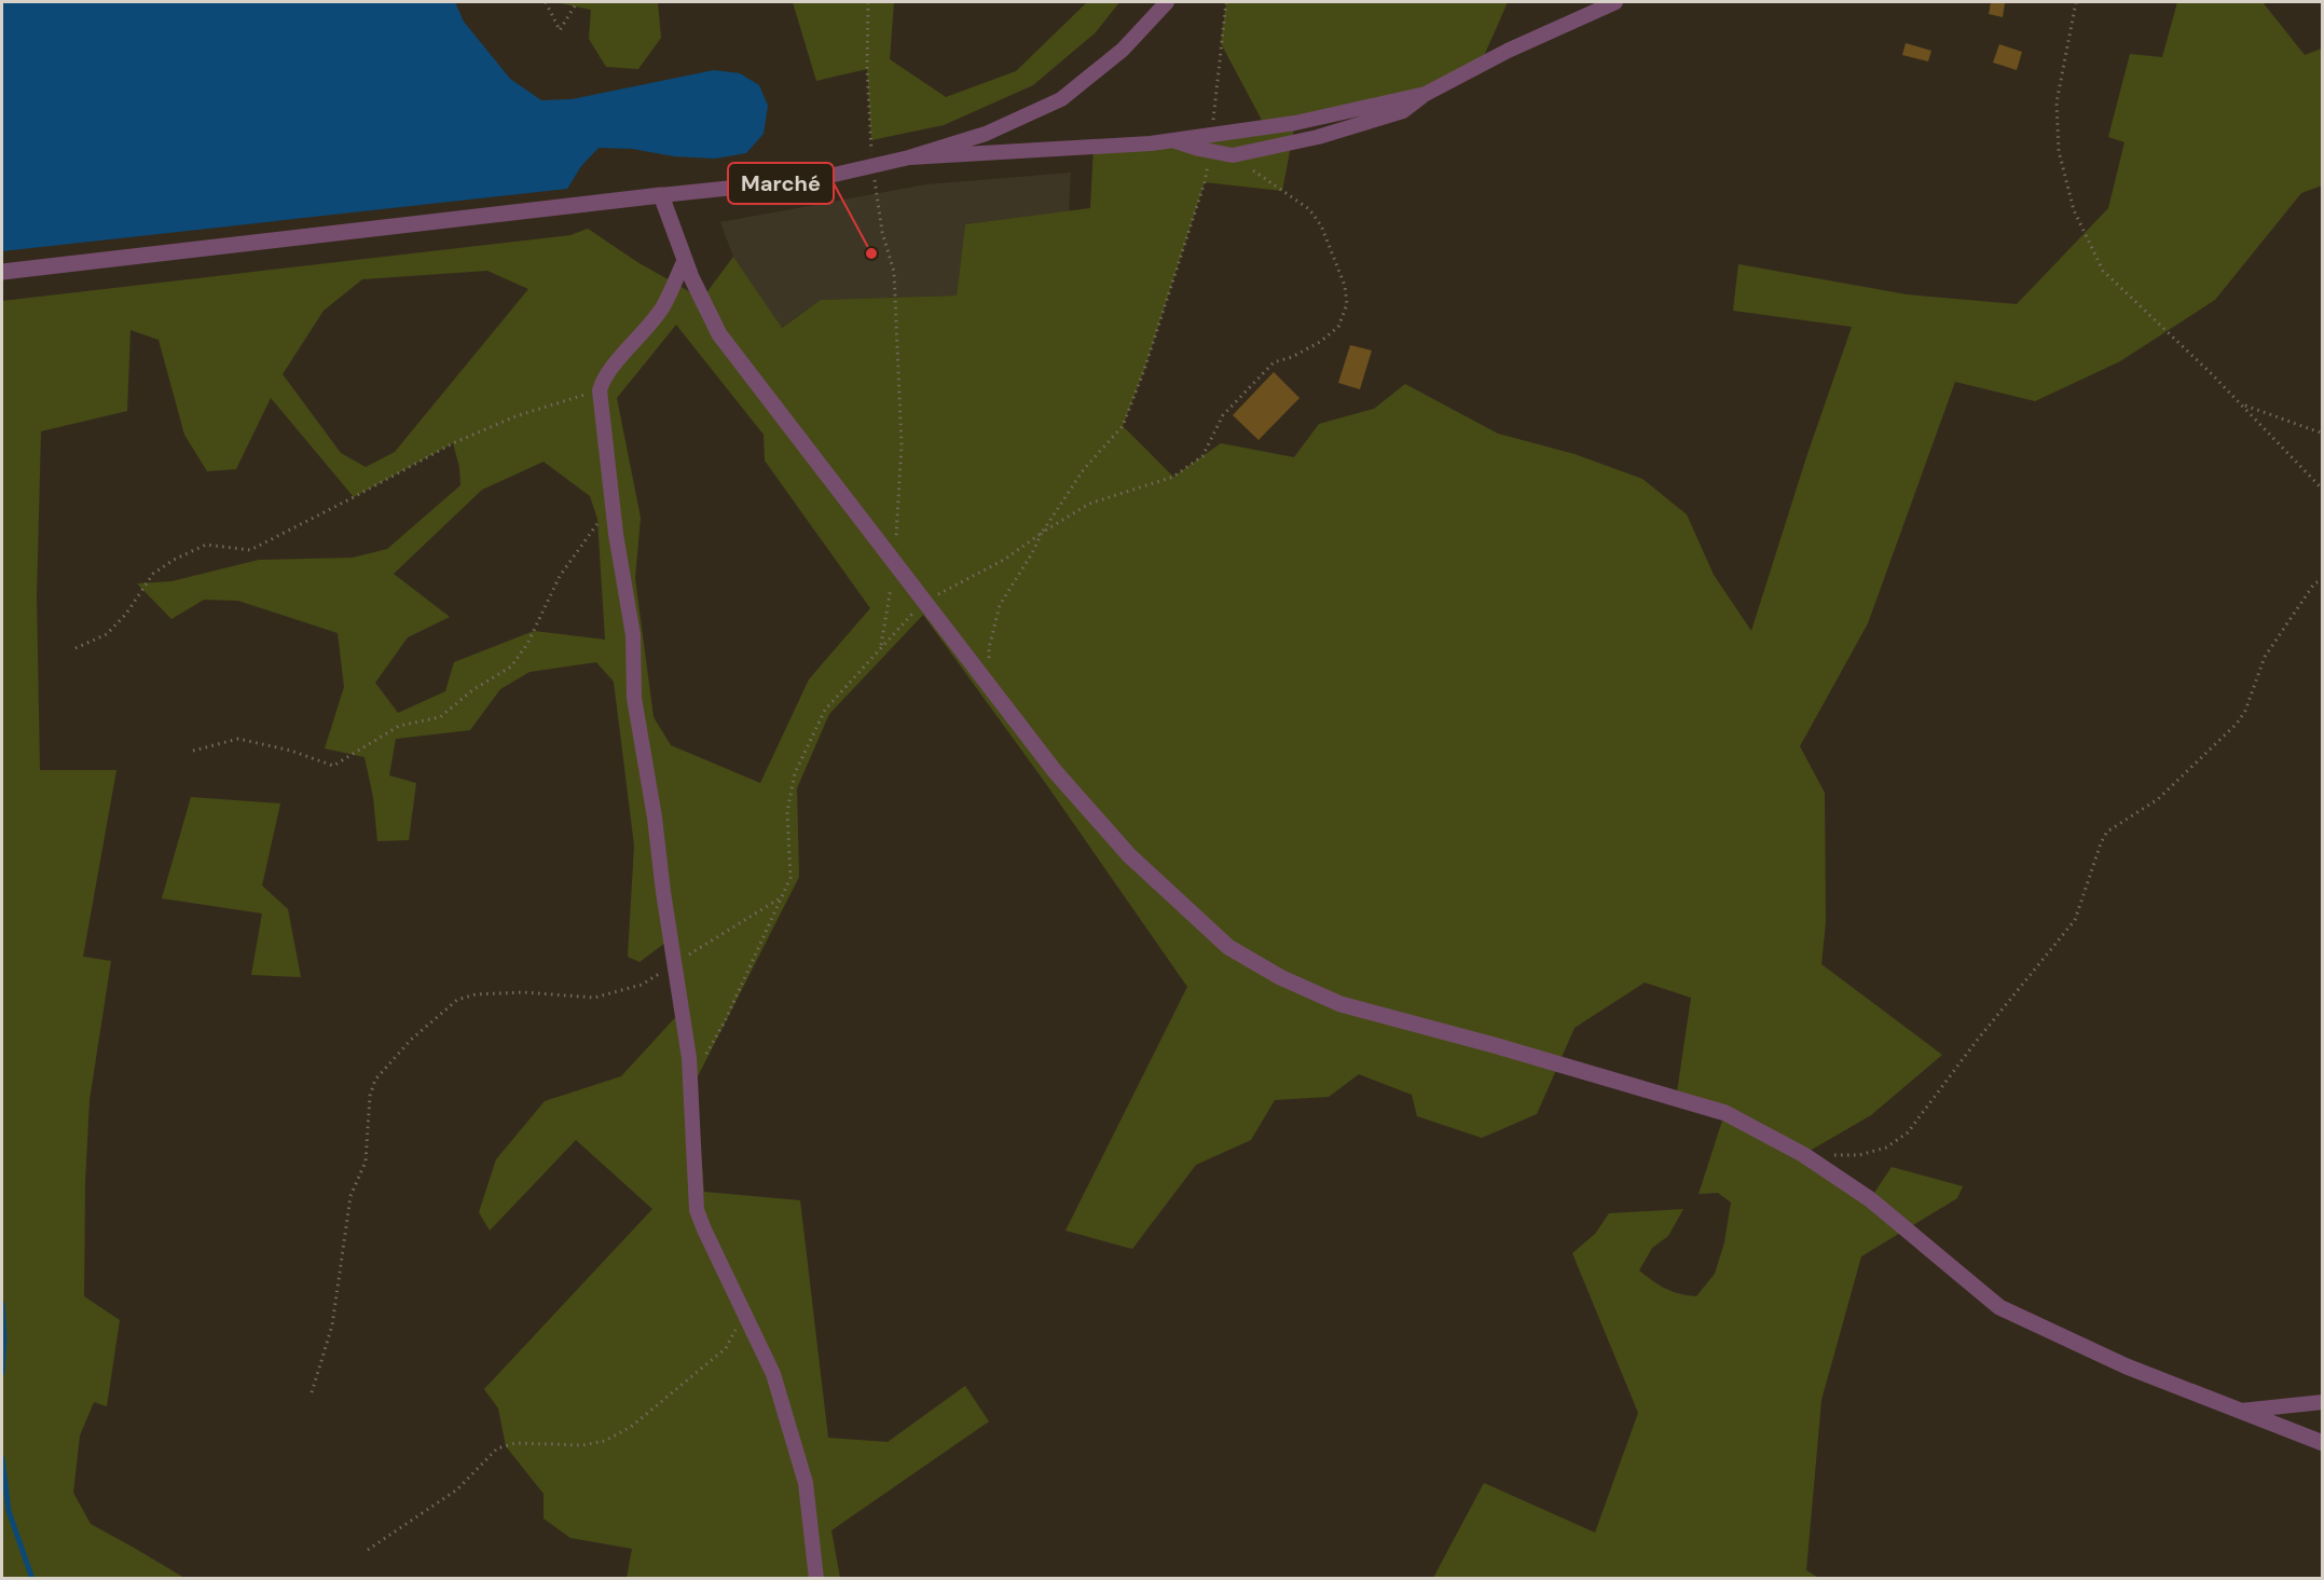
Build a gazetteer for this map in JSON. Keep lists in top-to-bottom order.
{
  "places": ["Marché"]
}
